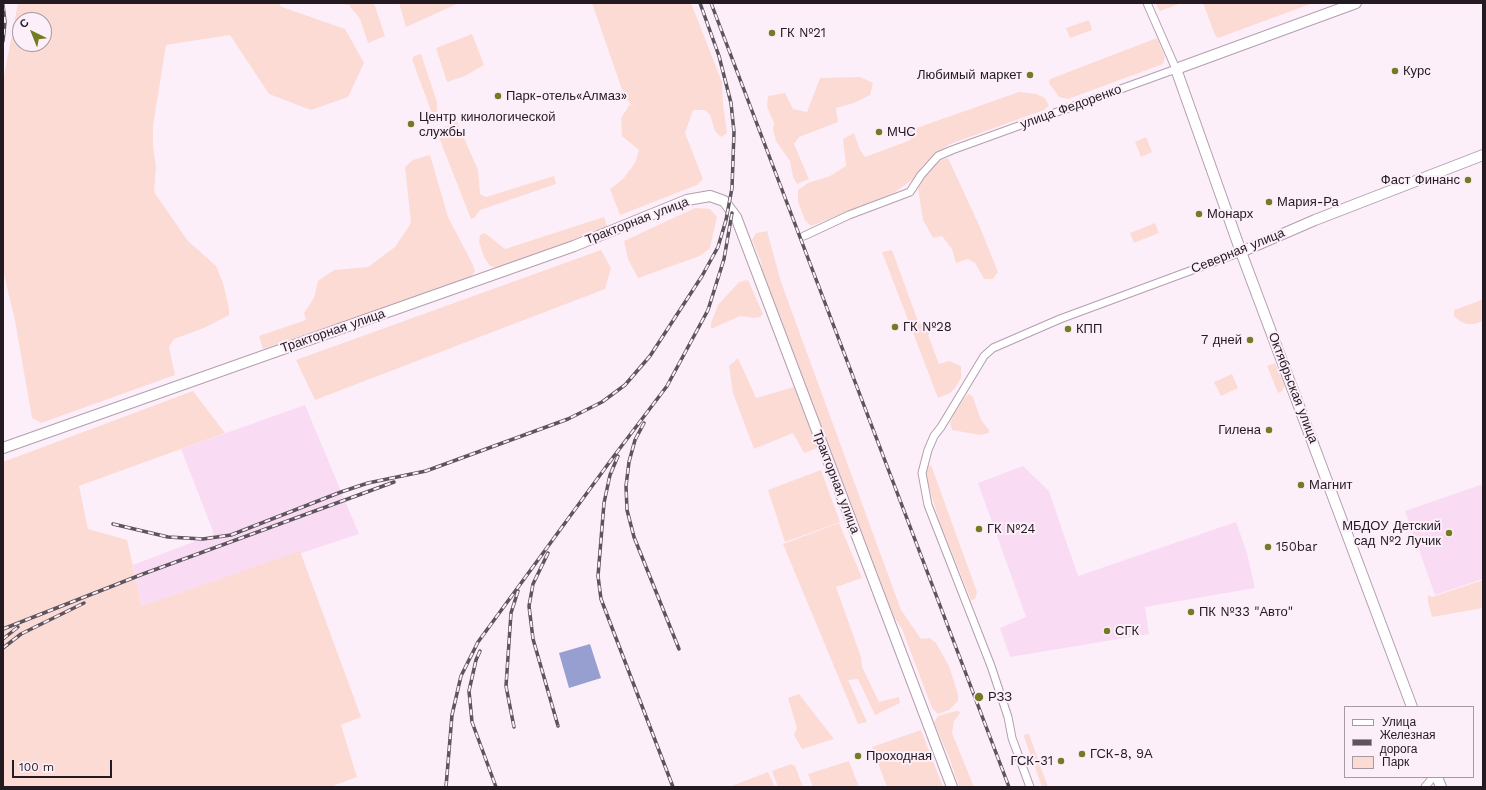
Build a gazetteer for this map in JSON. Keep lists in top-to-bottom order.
{
  "streets": {
    "main road": [
      "улица Федоренко",
      "Тракторная улица",
      "Северная улица",
      "Октябрьская улица"
    ]
  },
  "crossings": [
    ["улица Федоренко", "Октябрьская улица"],
    ["Северная улица", "Октябрьская улица"]
  ],
  "places": [
    "ГК №21",
    "Курс",
    "Любимый маркет",
    "Парк-отель«Алмаз»",
    "Центр кинологической службы",
    "МЧС",
    "Фаст Финанс",
    "Мария-Ра",
    "Монарх",
    "ГК №28",
    "КПП",
    "7 дней",
    "Гилена",
    "Магнит",
    "ГК №24",
    "МБДОУ Детский сад №2 Лучик",
    "150bar",
    "ПК №33 \"Авто\"",
    "СГК",
    "РЗЗ",
    "ГСК-8, 9А",
    "Проходная",
    "ГСК-31"
  ],
  "legend": ["Улица", "Железная дорога", "Парк"],
  "scale_bar": "100 m",
  "north": "top left"
}
